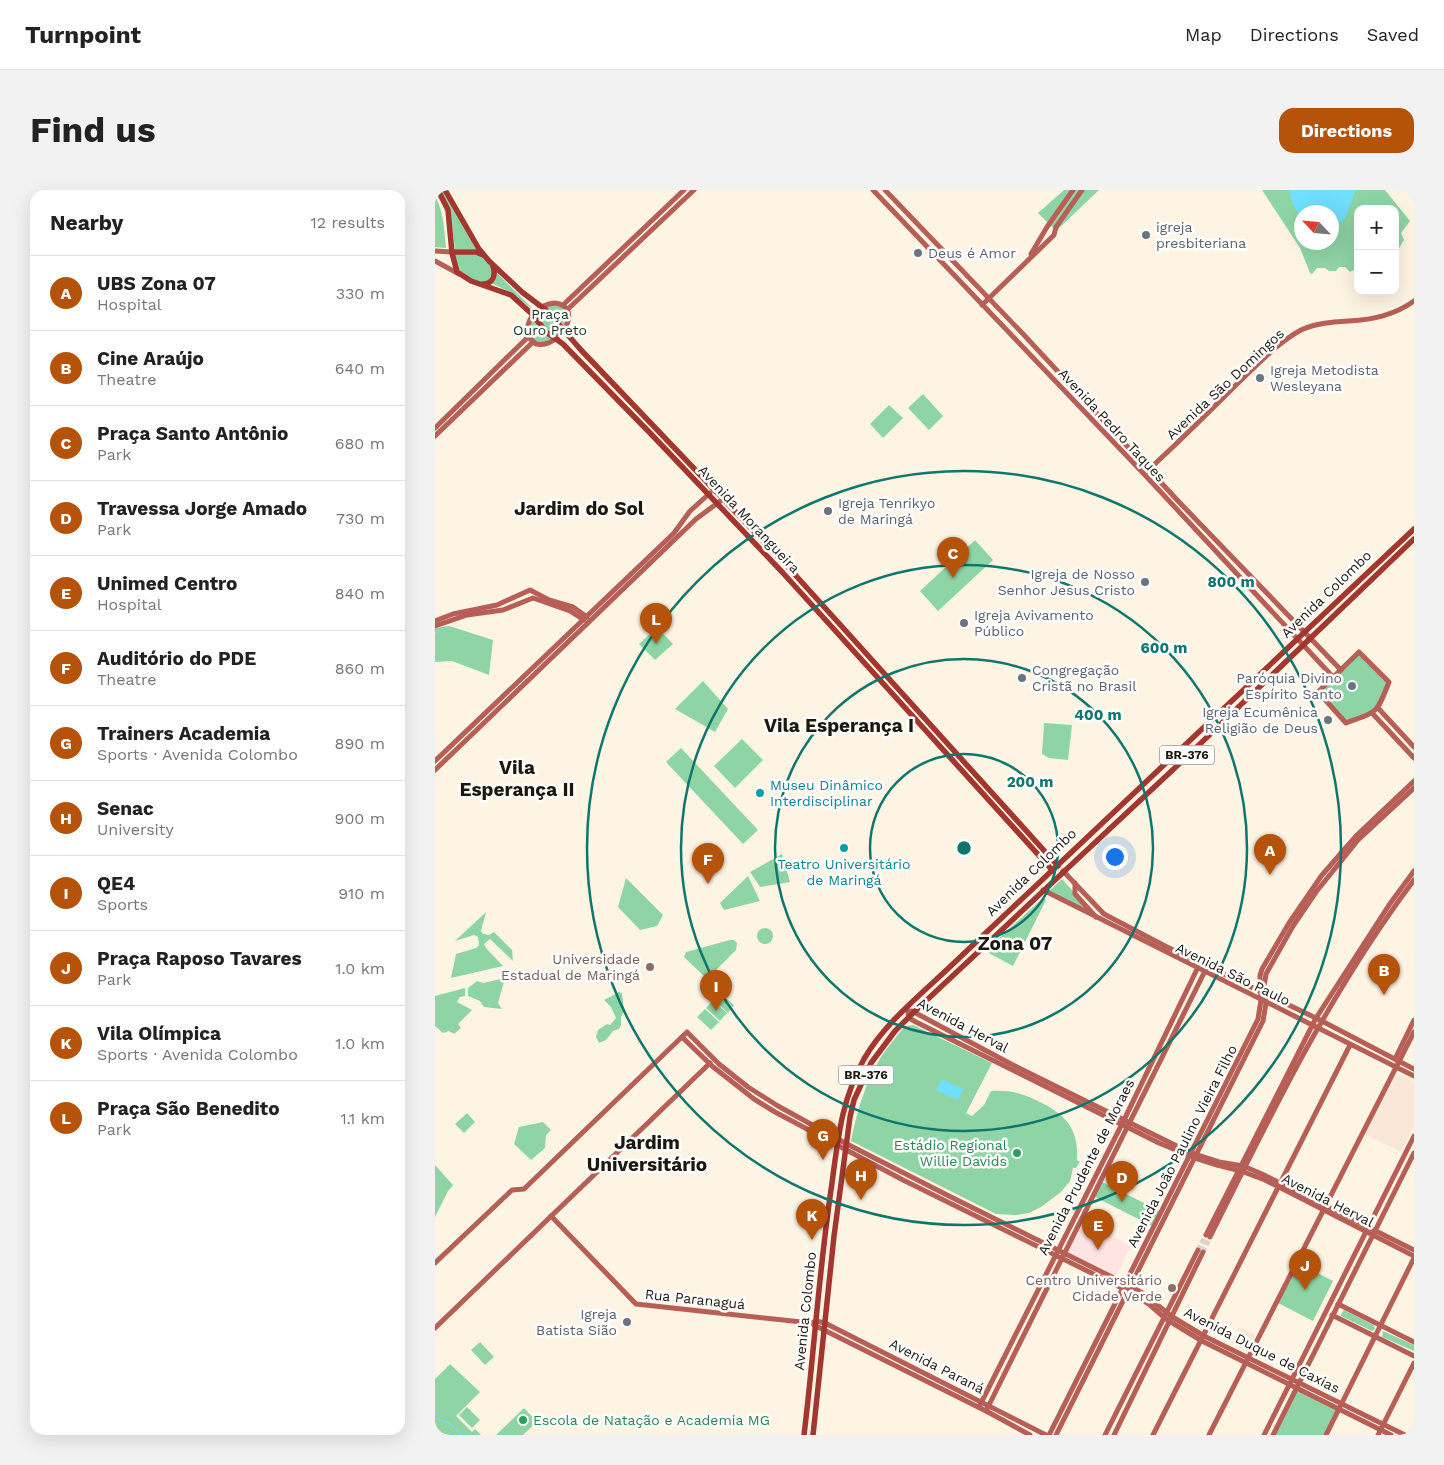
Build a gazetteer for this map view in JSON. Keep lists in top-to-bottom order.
{
  "streets": {
    "main road": [
      "Avenida São Domingos",
      "Avenida Pedro Taques",
      "Avenida Morangueira",
      "Avenida Colombo",
      "BR-376",
      "Avenida São Paulo",
      "Avenida Herval",
      "Avenida João Paulino Vieira Filho",
      "Avenida Prudente de Moraes",
      "Rua Paranaguá",
      "Avenida Duque de Caxias",
      "Avenida Paraná"
    ]
  },
  "crossings": [
    ["Avenida São Domingos", "Avenida Pedro Taques"],
    ["Avenida Pedro Taques", "Avenida Colombo"],
    ["Avenida Morangueira", "Avenida Colombo"],
    ["Avenida Morangueira", "Avenida São Paulo"],
    ["Avenida Colombo", "Avenida São Paulo"],
    ["Avenida Colombo", "Avenida Herval"],
    ["Avenida Colombo", "Rua Paranaguá"],
    ["Avenida Colombo", "Avenida Duque de Caxias"],
    ["Avenida Colombo", "Avenida Paraná"],
    ["Avenida São Paulo", "Avenida João Paulino Vieira Filho"],
    ["Avenida São Paulo", "Avenida Prudente de Moraes"],
    ["Avenida Herval", "Avenida João Paulino Vieira Filho"],
    ["Avenida Herval", "Avenida Prudente de Moraes"],
    ["Avenida João Paulino Vieira Filho", "Avenida Duque de Caxias"],
    ["Avenida João Paulino Vieira Filho", "Avenida Paraná"],
    ["Avenida Prudente de Moraes", "Avenida Duque de Caxias"],
    ["Avenida Prudente de Moraes", "Avenida Paraná"],
    ["Rua Paranaguá", "Avenida Paraná"]
  ],
  "districts": [
    "Jardim do Sol",
    "Vila Esperança I",
    "Vila Esperança II",
    "Zona 07",
    "Jardim Universitário"
  ],
  "parks": ["Praça Ouro Preto"],
  "places": [
    "igreja presbiteriana",
    "Deus é Amor",
    "Igreja Metodista Wesleyana",
    "Igreja Tenrikyo de Maringá",
    "Igreja de Nosso Senhor Jesus Cristo",
    "Igreja Avivamento Público",
    "Congregação Cristã no Brasil",
    "Paróquia Divino Espírito Santo",
    "Igreja Ecumênica Religião de Deus",
    "Museu Dinâmico Interdisciplinar",
    "Teatro Universitário de Maringá",
    "Universidade Estadual de Maringá",
    "Estádio Regional Willie Davids",
    "Centro Universitário Cidade Verde",
    "Igreja Batista Sião",
    "Escola de Natação e Academia MG"
  ],
  "north": "top left",
  "page": {
    "header": "Turnpoint",
    "nav": ["Map", "Directions", "Saved"],
    "buttons": "Directions",
    "title": "Find us",
    "heading": ["Nearby", "12 results"],
    "map_buttons": ["+", "−"],
    "list": [
      {
        "mark": "A",
        "name": "UBS Zona 07",
        "note": "Hospital",
        "value": "330 m"
      },
      {
        "mark": "B",
        "name": "Cine Araújo",
        "note": "Theatre",
        "value": "640 m"
      },
      {
        "mark": "C",
        "name": "Praça Santo Antônio",
        "note": "Park",
        "value": "680 m"
      },
      {
        "mark": "D",
        "name": "Travessa Jorge Amado",
        "note": "Park",
        "value": "730 m"
      },
      {
        "mark": "E",
        "name": "Unimed Centro",
        "note": "Hospital",
        "value": "840 m"
      },
      {
        "mark": "F",
        "name": "Auditório do PDE",
        "note": "Theatre",
        "value": "860 m"
      },
      {
        "mark": "G",
        "name": "Trainers Academia",
        "note": "Sports · Avenida Colombo",
        "value": "890 m"
      },
      {
        "mark": "H",
        "name": "Senac",
        "note": "University",
        "value": "900 m"
      },
      {
        "mark": "I",
        "name": "QE4",
        "note": "Sports",
        "value": "910 m"
      },
      {
        "mark": "J",
        "name": "Praça Raposo Tavares",
        "note": "Park",
        "value": "1.0 km"
      },
      {
        "mark": "K",
        "name": "Vila Olímpica",
        "note": "Sports · Avenida Colombo",
        "value": "1.0 km"
      },
      {
        "mark": "L",
        "name": "Praça São Benedito",
        "note": "Park",
        "value": "1.1 km"
      }
    ],
    "pins": [
      "C",
      "L",
      "A",
      "F",
      "B",
      "I",
      "G",
      "H",
      "D",
      "K",
      "E",
      "J"
    ]
  },
  "rings": [
    "800 m",
    "600 m",
    "400 m",
    "200 m"
  ]
}
